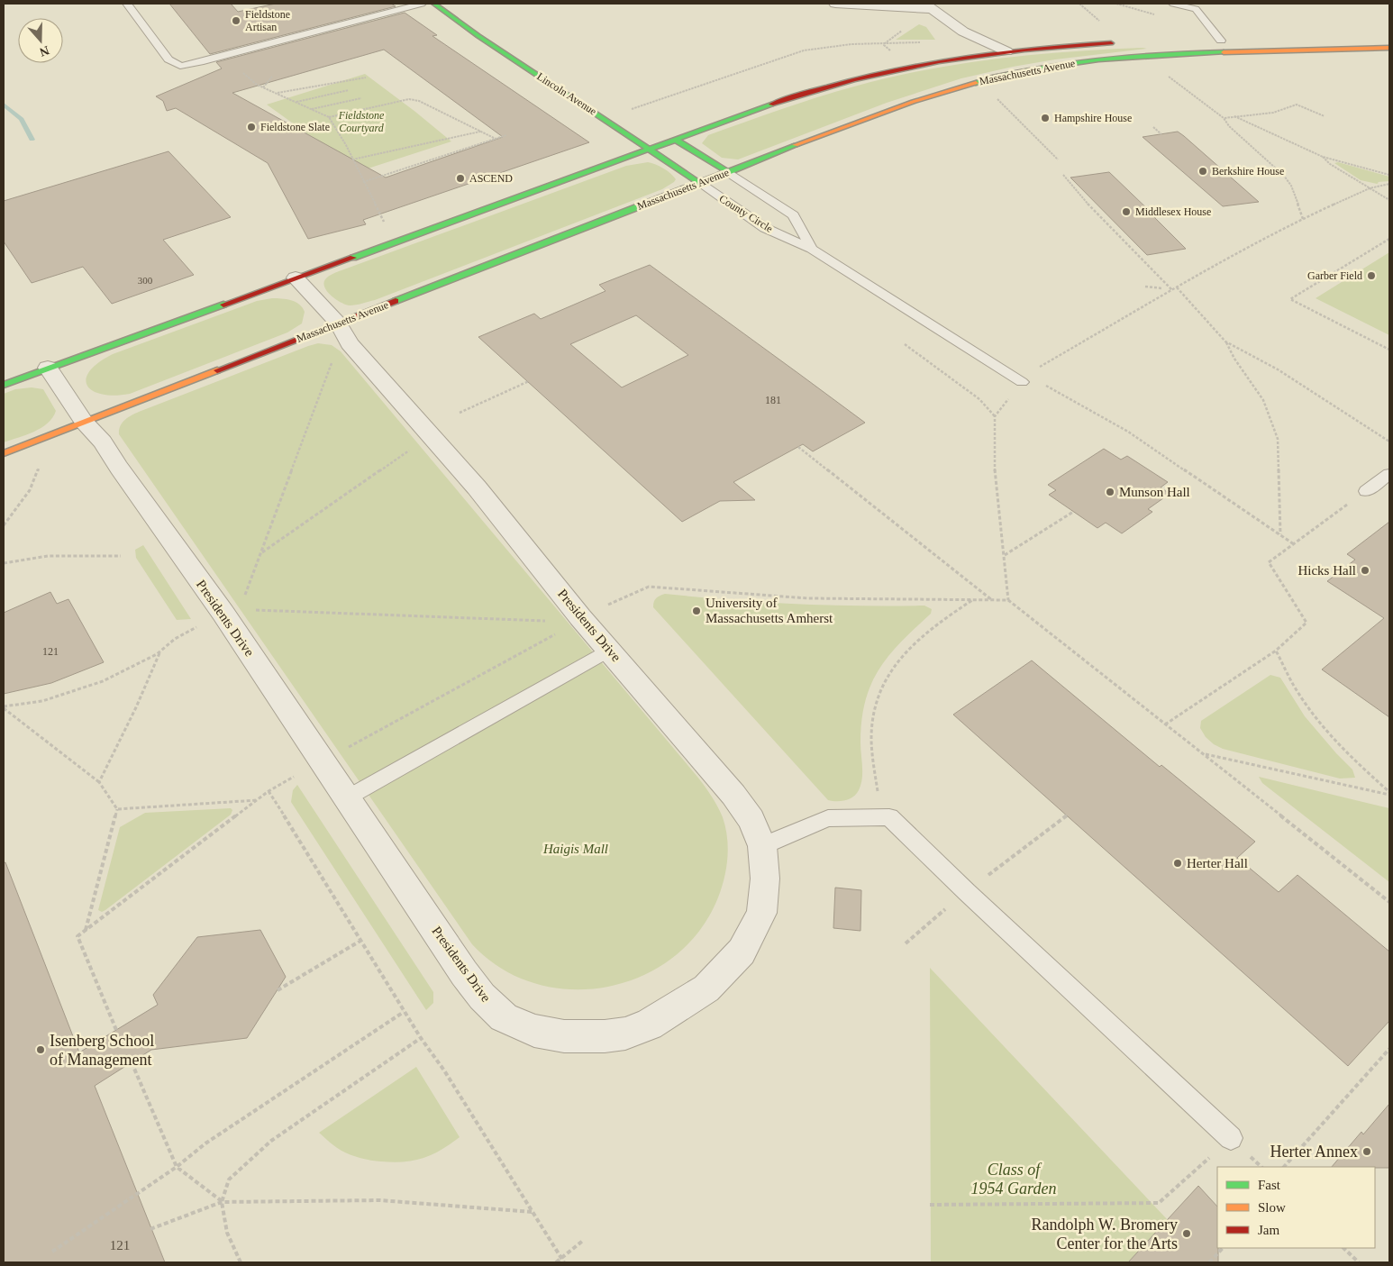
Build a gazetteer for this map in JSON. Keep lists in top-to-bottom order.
{
  "streets": {
    "main road": ["Massachusetts Avenue", "Lincoln Avenue"],
    "street": ["Presidents Drive"],
    "lane": ["County Circle"]
  },
  "crossings": [
    ["Massachusetts Avenue", "Lincoln Avenue"],
    ["Massachusetts Avenue", "County Circle"],
    ["Massachusetts Avenue", "Presidents Drive"],
    ["Lincoln Avenue", "County Circle"]
  ],
  "parks": ["Fieldstone Courtyard", "Haigis Mall", "Class of 1954 Garden"],
  "places": [
    "Fieldstone Artisan",
    "Hampshire House",
    "Fieldstone Slate",
    "Berkshire House",
    "ASCEND",
    "Middlesex House",
    "Garber Field",
    "Munson Hall",
    "Hicks Hall",
    "University of Massachusetts Amherst",
    "Herter Hall",
    "Isenberg School of Management",
    "Herter Annex",
    "Randolph W. Bromery Center for the Arts"
  ],
  "house_numbers": [
    "300",
    "181",
    "121",
    "121"
  ],
  "legend": ["Fast", "Slow", "Jam"],
  "north": "bottom"
}
